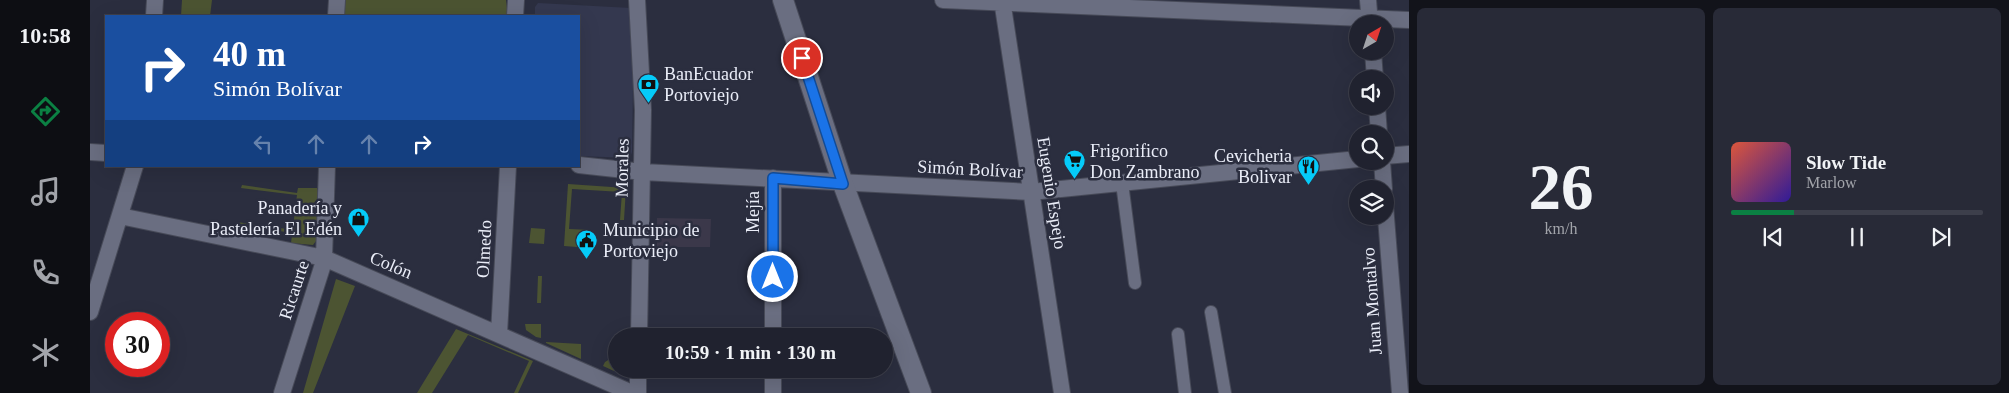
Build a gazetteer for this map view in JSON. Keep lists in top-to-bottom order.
{
  "streets": {
    "street": [
      "Morales",
      "Simón Bolívar",
      "Eugenio Espejo",
      "Mejía",
      "Olmedo",
      "Colón",
      "Ricaurte",
      "Juan Montalvo"
    ]
  },
  "crossings": [
    ["Morales", "Simón Bolívar"],
    ["Simón Bolívar", "Eugenio Espejo"],
    ["Simón Bolívar", "Mejía"],
    ["Olmedo", "Colón"],
    ["Colón", "Ricaurte"]
  ],
  "places": {
    "bank": ["BanEcuador Portoviejo"],
    "supermarket": ["Frigorifico Don Zambrano"],
    "restaurant": ["Cevicheria Bolivar"],
    "shop": ["Panadería y Pastelería El Edén"],
    "public building": ["Municipio de Portoviejo"]
  },
  "north": "top right",
  "page": {
    "tabs": "10:58",
    "tile": ["26", "km/h"],
    "turn": ["40 m", "Simón Bolívar"],
    "song": ["Slow Tide", "Marlow"],
    "limit": "30",
    "trip": "10:59 · 1 min · 130 m"
  }
}
